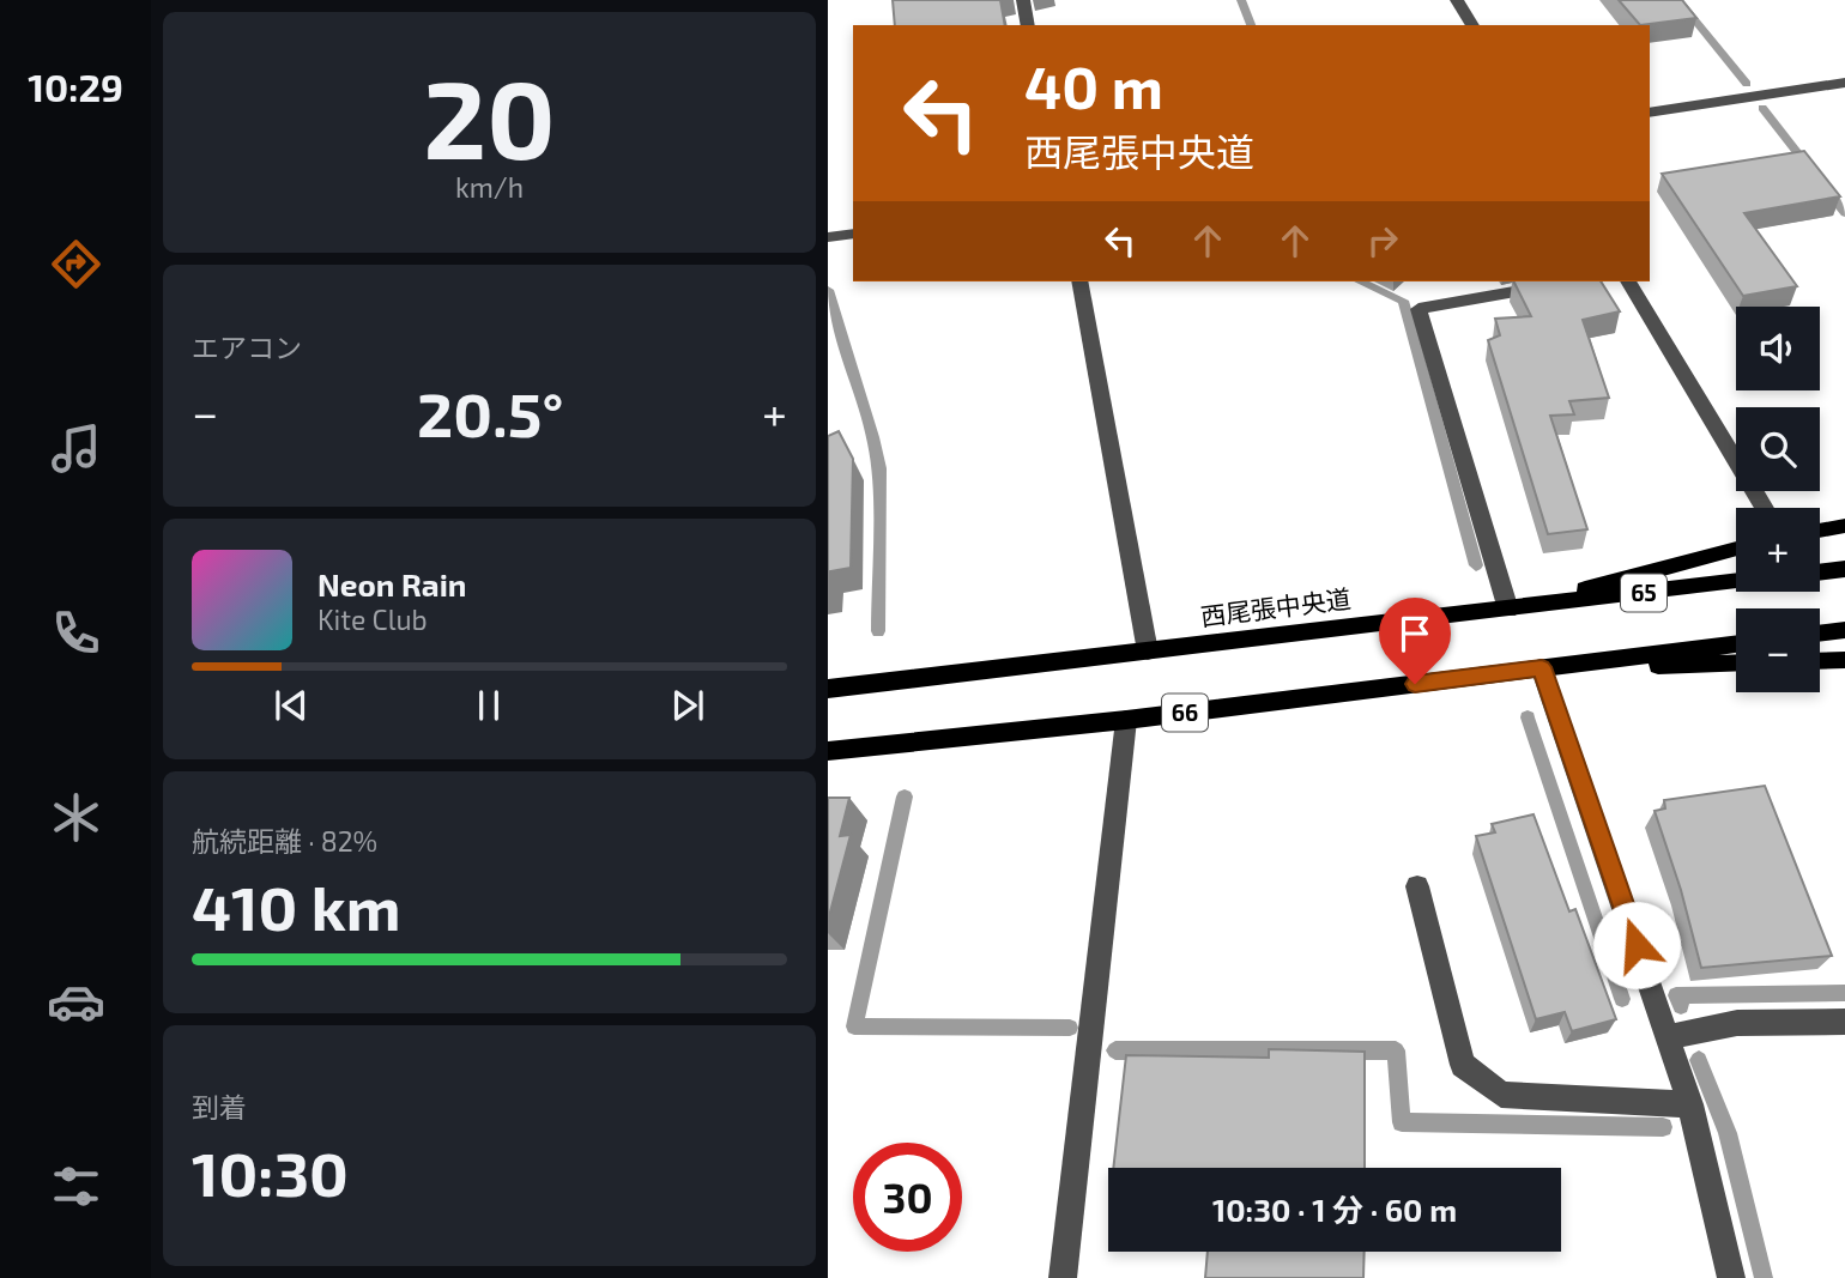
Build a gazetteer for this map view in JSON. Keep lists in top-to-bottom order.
{
  "streets": {
    "main road": ["65", "西尾張中央道", "66"]
  },
  "crossings": [
    ["65", "西尾張中央道"]
  ],
  "page": {
    "tabs": "10:29",
    "tile": [
      ["20", "km/h"],
      "エアコン",
      ["航続距離 · 82%", "410 km"],
      ["到着", "10:30"]
    ],
    "turn": ["40 m", "西尾張中央道"],
    "map_buttons": ["+", "−"],
    "heat": ["−", "20.5°", "+"],
    "song": ["Neon Rain", "Kite Club"],
    "limit": "30",
    "trip": "10:30 · 1 分 · 60 m"
  }
}
